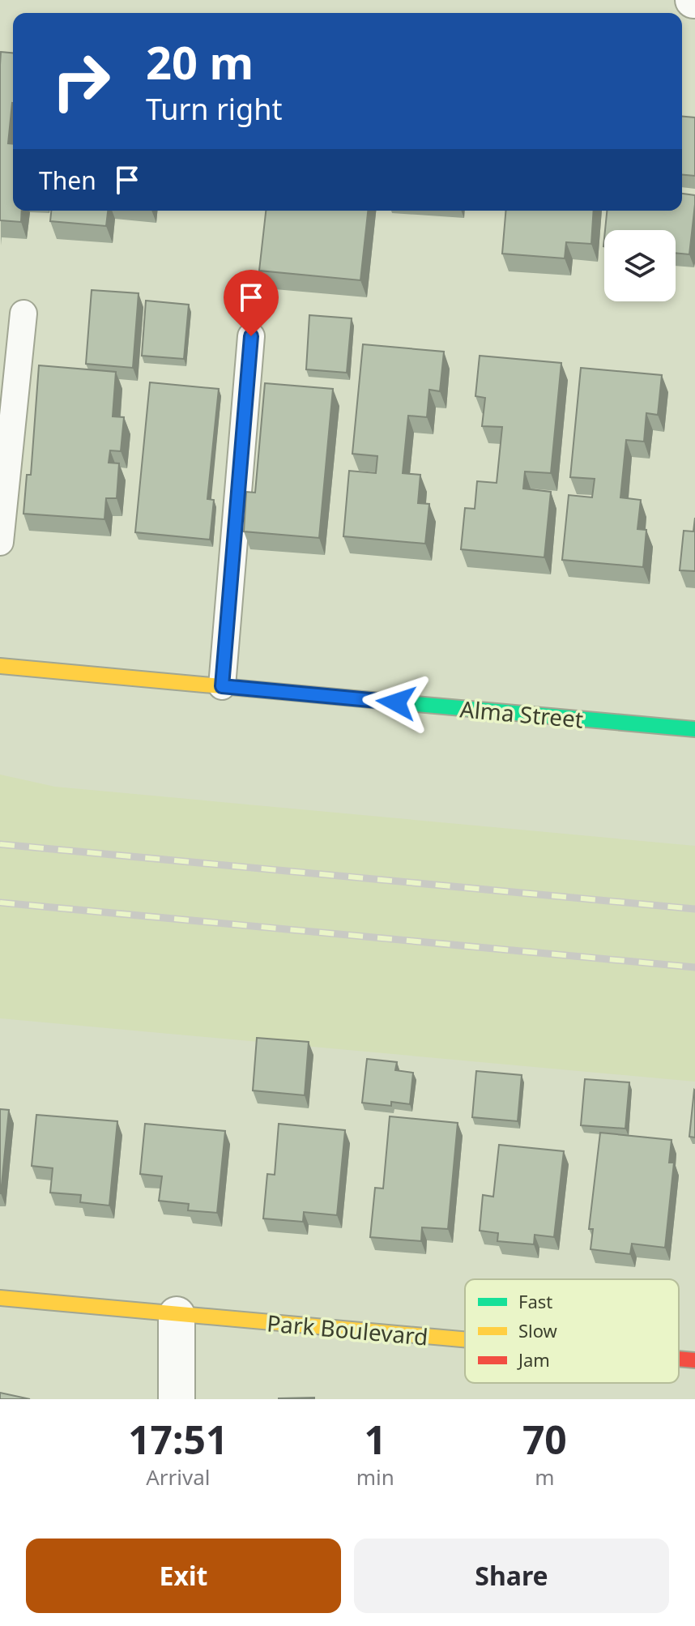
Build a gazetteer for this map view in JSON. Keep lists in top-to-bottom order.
{
  "streets": {
    "street": ["Alma Street", "Park Boulevard"]
  },
  "legend": ["Fast", "Slow", "Jam"],
  "page": {
    "turn": ["20 m", "Turn right"],
    "then": "Then",
    "eta": [
      "17:51",
      "Arrival",
      "1",
      "min",
      "70",
      "m"
    ],
    "buttons": ["Exit", "Share"]
  }
}
